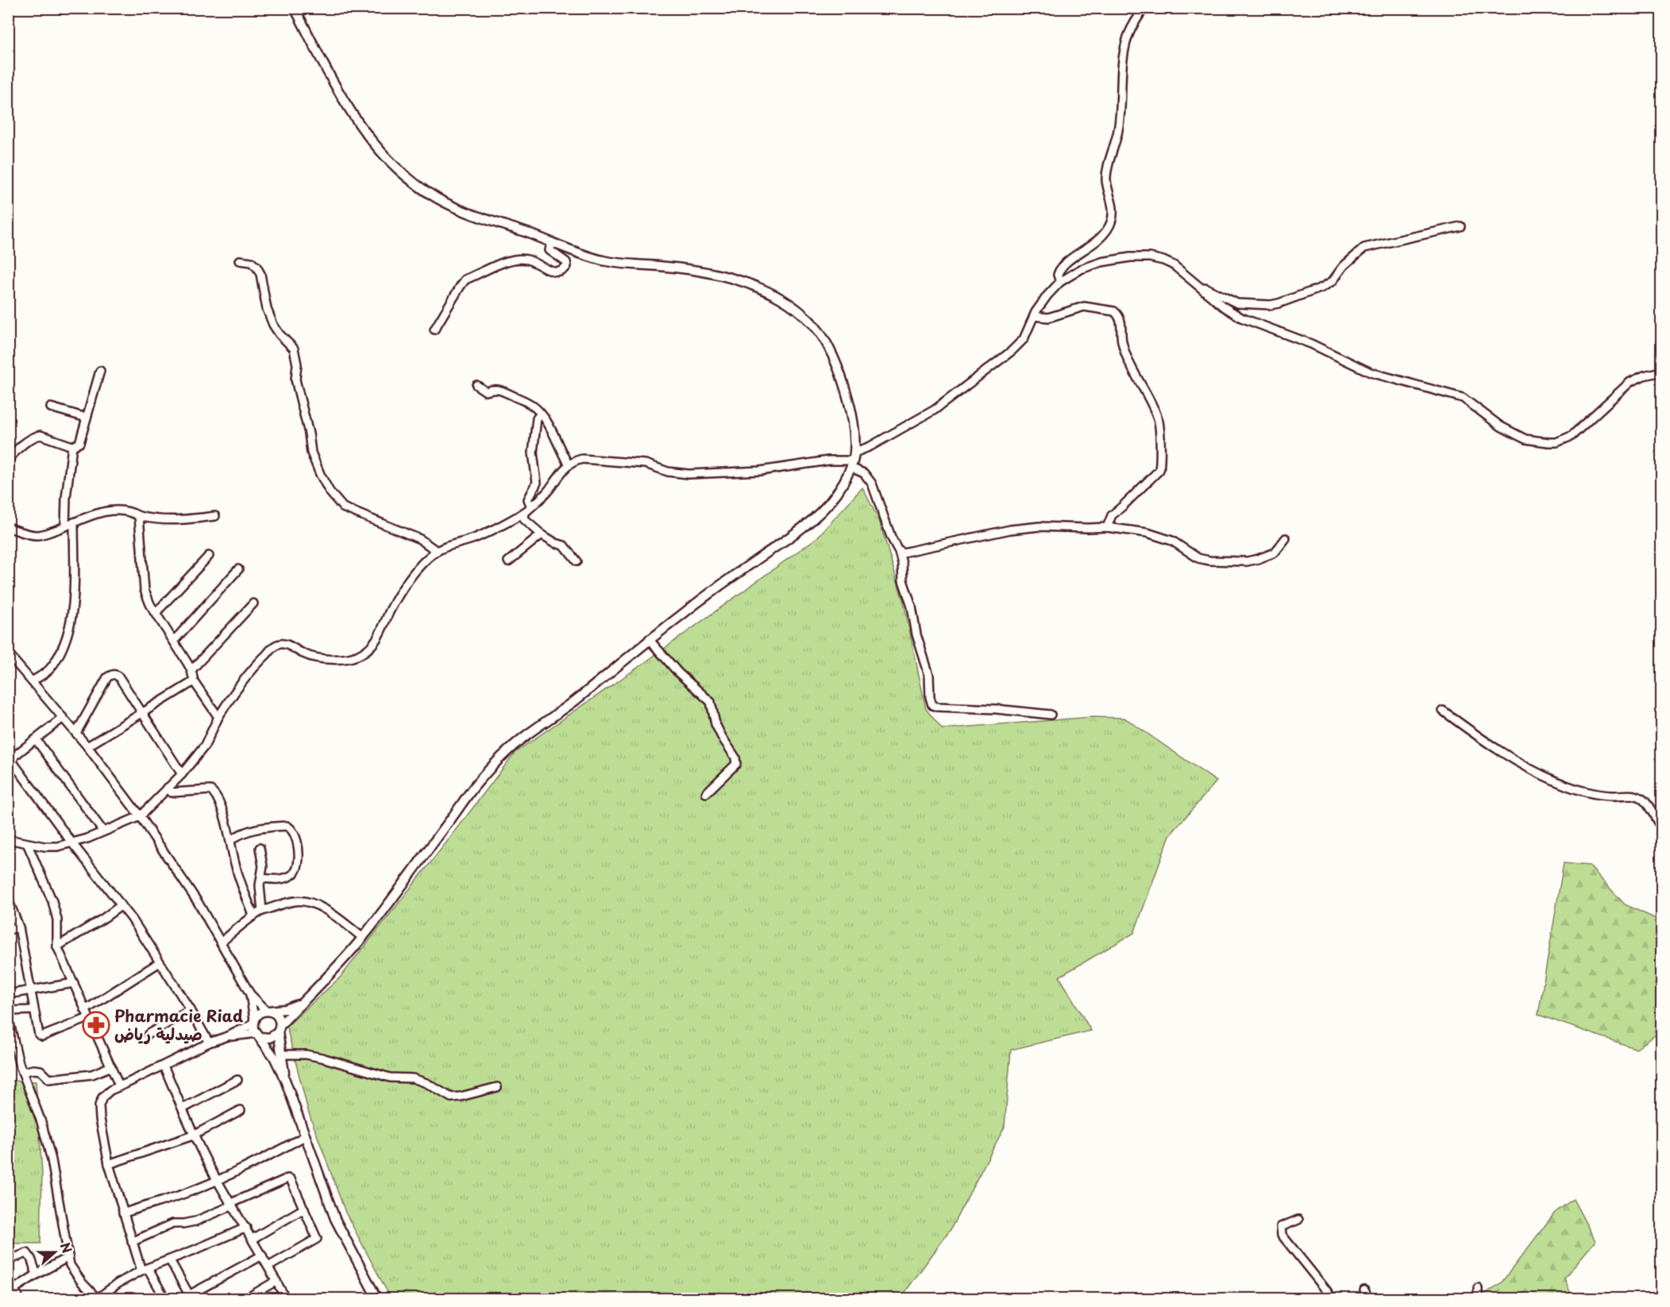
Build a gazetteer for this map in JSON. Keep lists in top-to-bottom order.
{
  "places": {
    "pharmacy": ["Pharmacie Riad صيدلية رياض"]
  },
  "north": "right"
}
